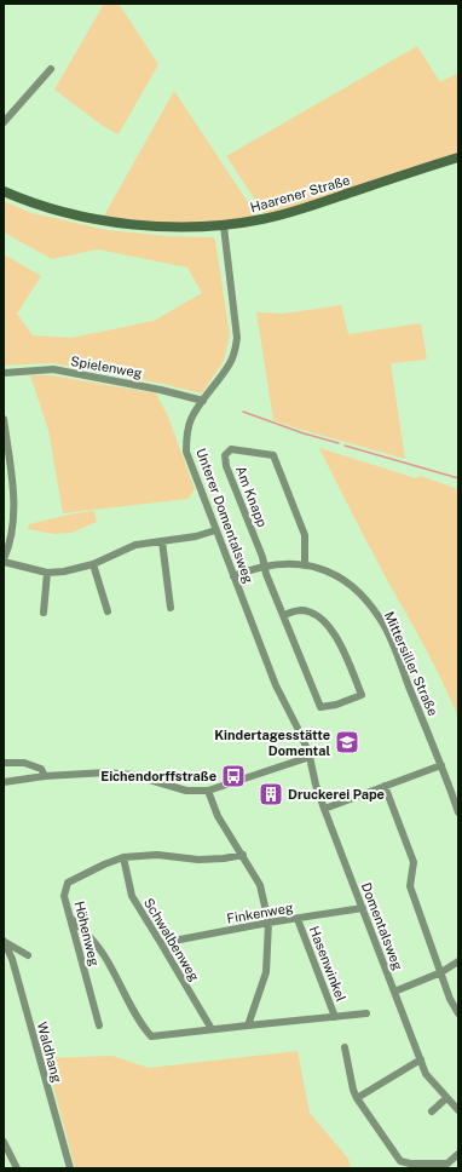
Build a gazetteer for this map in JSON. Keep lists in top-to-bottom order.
{
  "streets": {
    "main road": ["Haarener Straße"],
    "street": [
      "Spielenweg",
      "Am Knapp",
      "Unterer Domentalsweg",
      "Mittersiller Straße",
      "Finkenweg",
      "Domentalsweg",
      "Höhenweg",
      "Schwalbenweg",
      "Hasenwinkel",
      "Waldhang"
    ]
  },
  "crossings": [
    ["Haarener Straße", "Unterer Domentalsweg"],
    ["Spielenweg", "Unterer Domentalsweg"],
    ["Am Knapp", "Mittersiller Straße"],
    ["Unterer Domentalsweg", "Mittersiller Straße"],
    ["Unterer Domentalsweg", "Domentalsweg"],
    ["Finkenweg", "Domentalsweg"],
    ["Finkenweg", "Schwalbenweg"],
    ["Finkenweg", "Hasenwinkel"],
    ["Höhenweg", "Schwalbenweg"]
  ],
  "places": {
    "school or university": ["Kindertagesstätte Domental"],
    "bus stop": ["Eichendorffstraße"],
    "building": ["Druckerei Pape"]
  }
}
